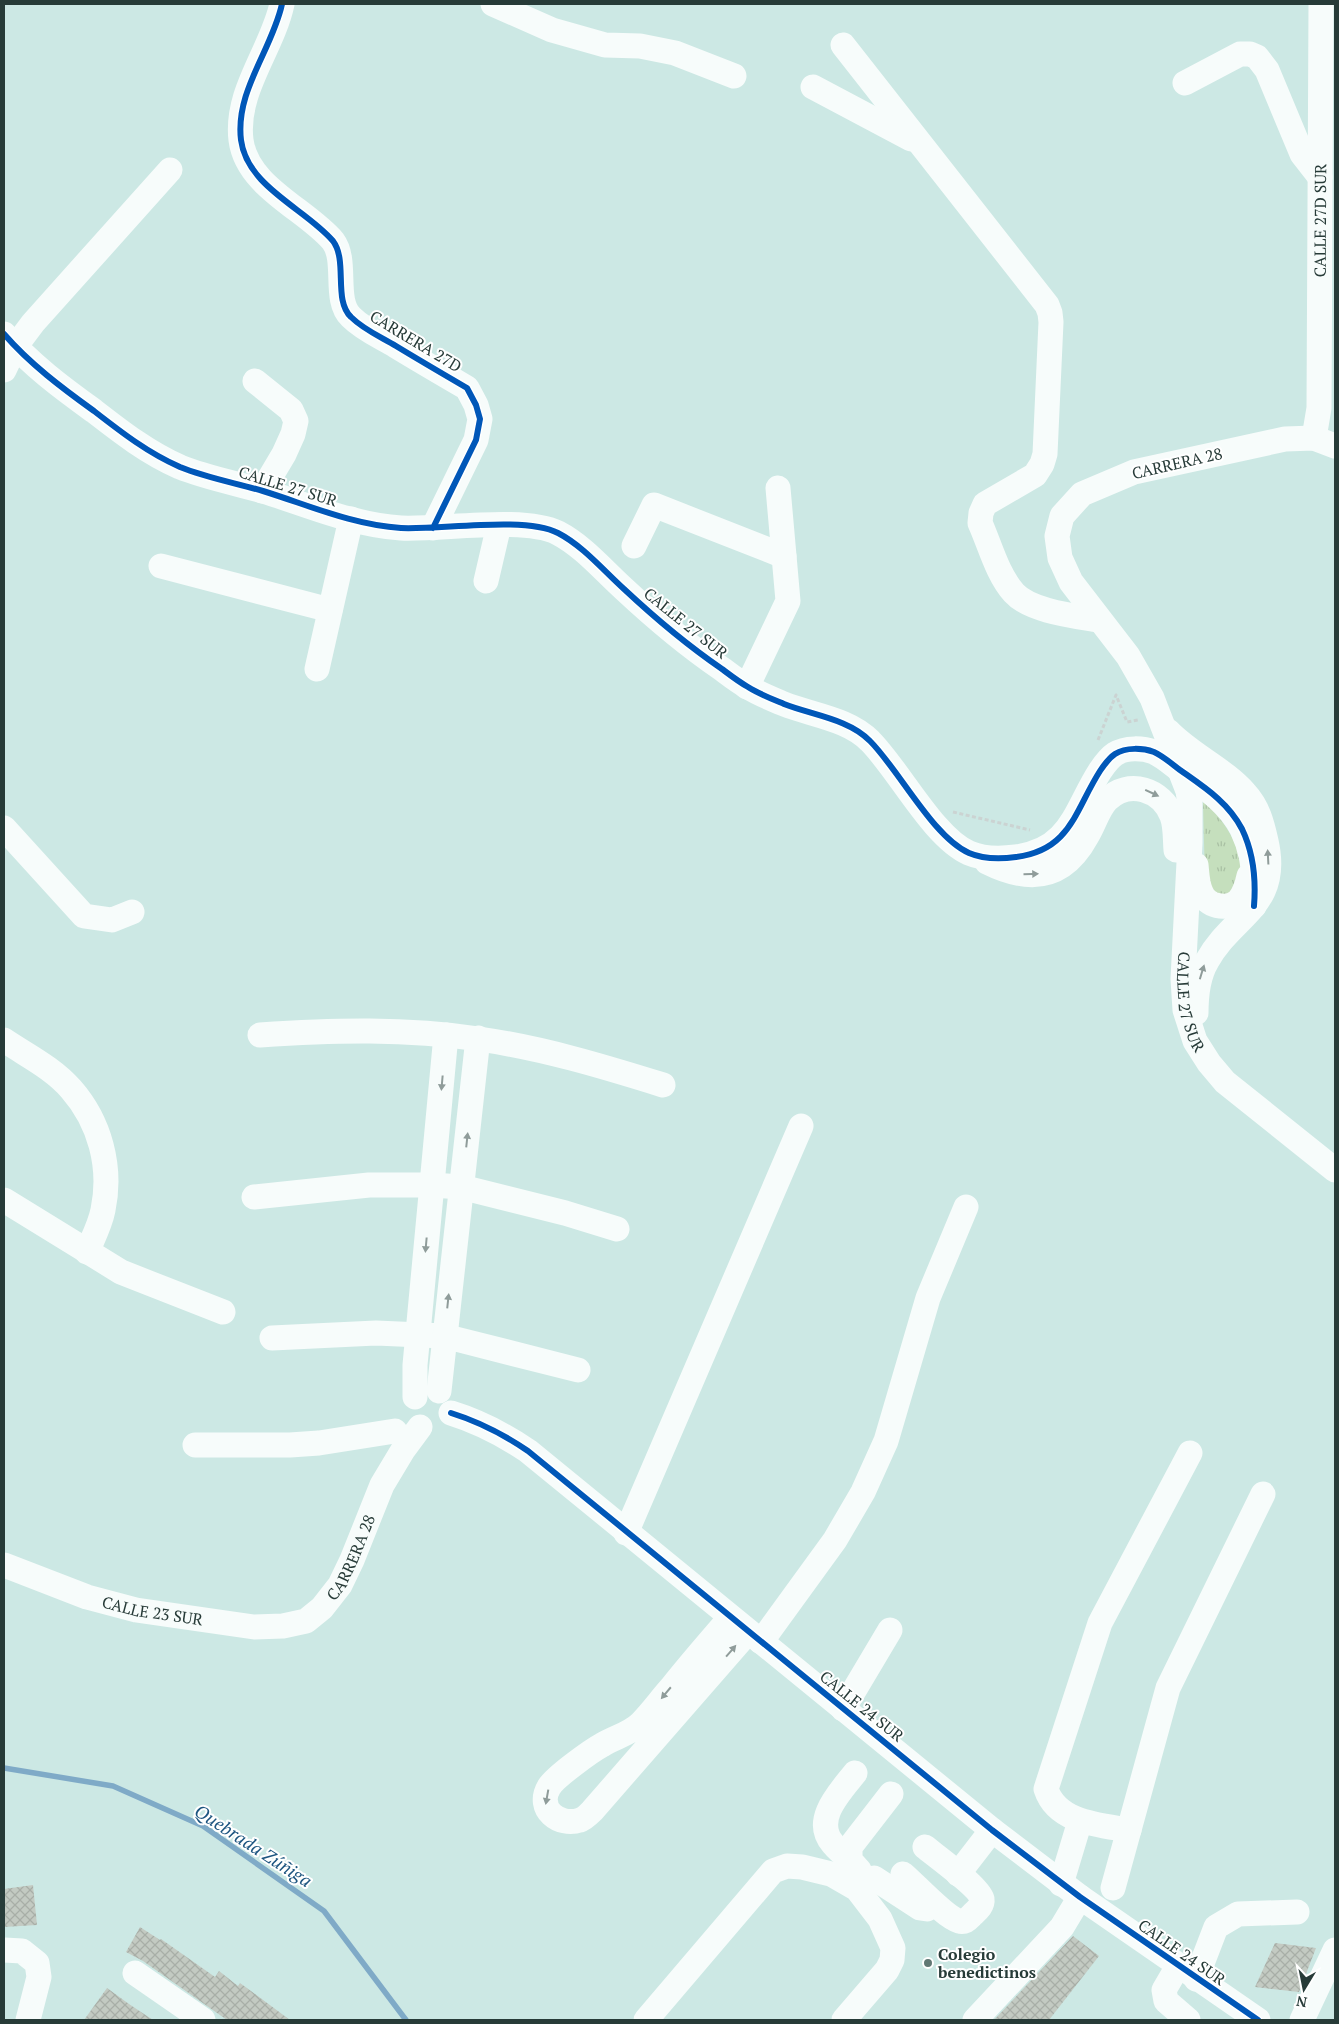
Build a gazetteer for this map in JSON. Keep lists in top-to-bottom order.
{
  "streets": {
    "street": [
      "CALLE 27D SUR",
      "CARRERA 27D",
      "CARRERA 28",
      "CALLE 27 SUR",
      "CALLE 23 SUR",
      "CALLE 24 SUR"
    ]
  },
  "crossings": [
    ["CALLE 27D SUR", "CARRERA 28"],
    ["CARRERA 27D", "CALLE 27 SUR"],
    ["CARRERA 28", "CALLE 27 SUR"],
    ["CARRERA 28", "CALLE 23 SUR"],
    ["CARRERA 28", "CALLE 24 SUR"]
  ],
  "water": ["Quebrada Zúñiga"],
  "places": ["Colegio benedictinos"],
  "north": "bottom"
}
